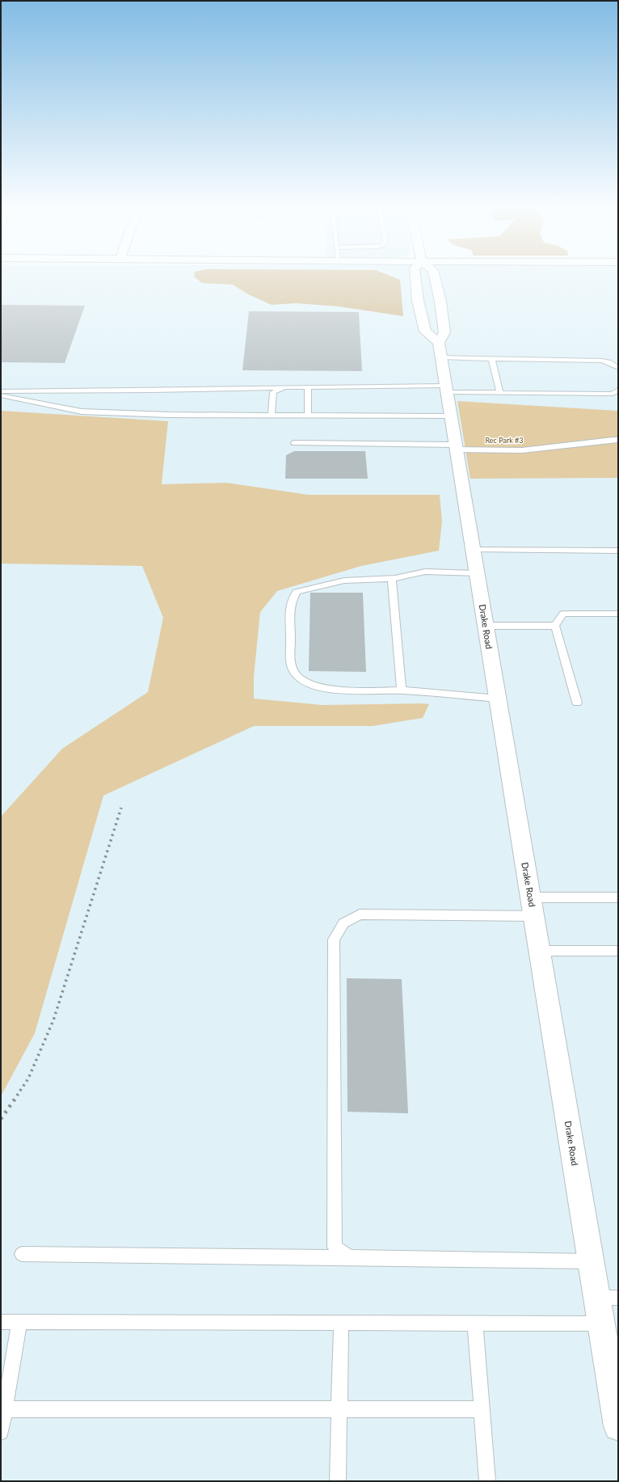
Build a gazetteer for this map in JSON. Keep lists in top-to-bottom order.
{
  "streets": {
    "street": ["Drake Road"]
  },
  "parks": ["Rec Park #3"]
}
